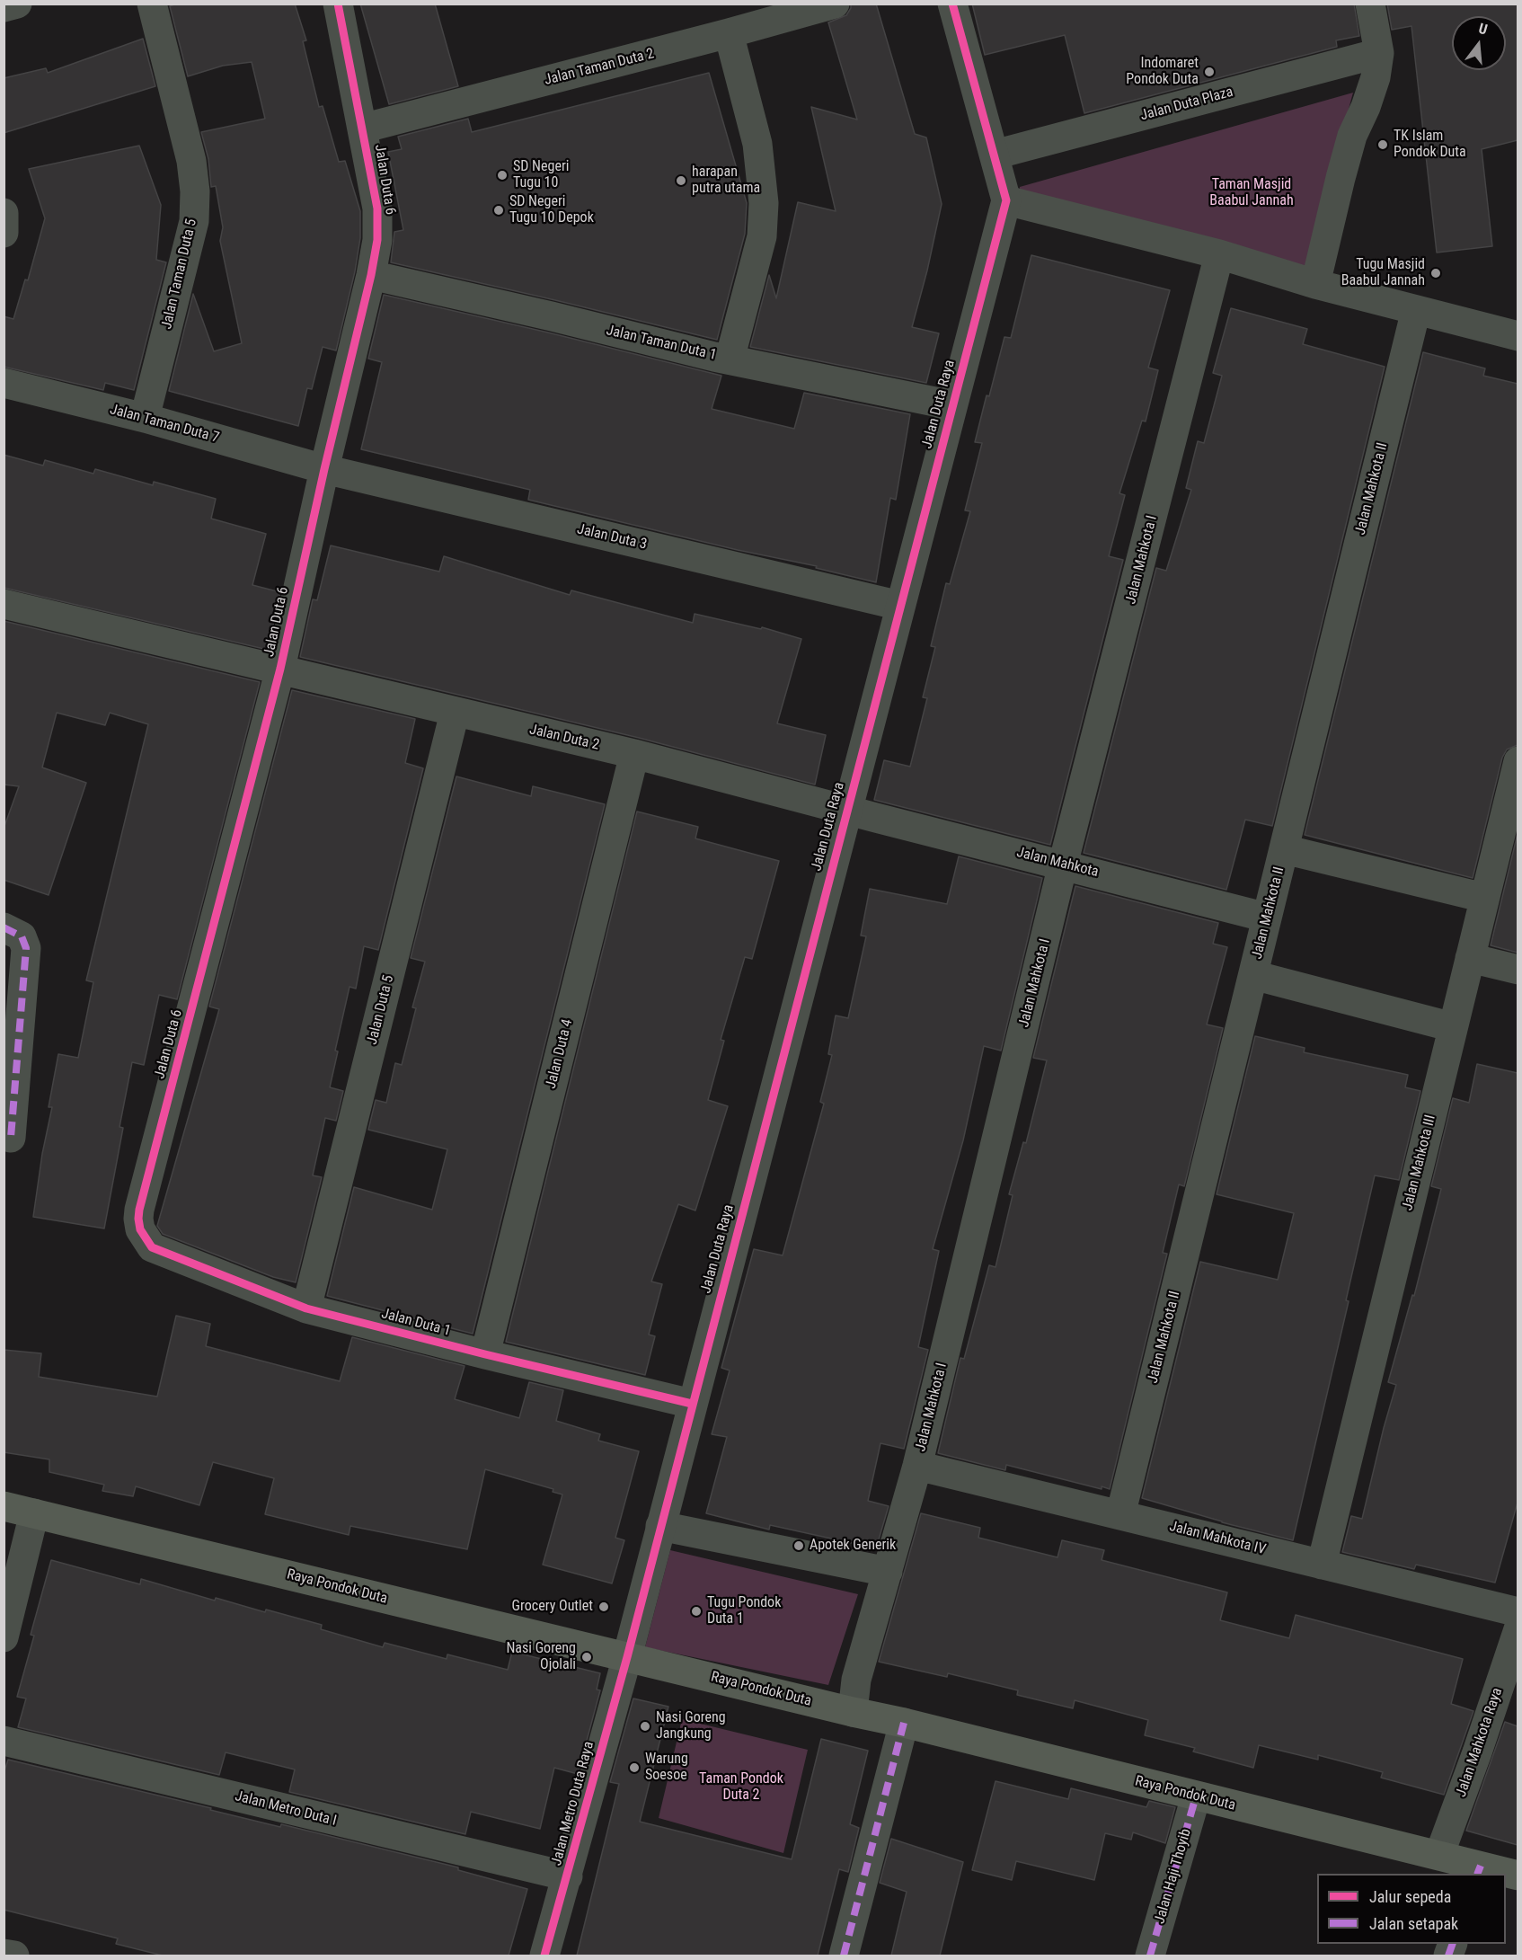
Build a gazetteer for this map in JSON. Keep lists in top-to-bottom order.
{
  "streets": {
    "main road": ["Raya Pondok Duta"],
    "street": [
      "Jalan Taman Duta 2",
      "Jalan Duta Plaza",
      "Jalan Duta 6",
      "Jalan Taman Duta 5",
      "Jalan Taman Duta 1",
      "Jalan Duta Raya",
      "Jalan Taman Duta 7",
      "Jalan Mahkota II",
      "Jalan Duta 3",
      "Jalan Mahkota I",
      "Jalan Duta 2",
      "Jalan Mahkota",
      "Jalan Duta 5",
      "Jalan Duta 4",
      "Jalan Mahkota III",
      "Jalan Duta 1",
      "Jalan Mahkota IV",
      "Jalan Mahkota Raya",
      "Jalan Metro Duta Raya",
      "Jalan Metro Duta I",
      "Jalan Haji Thoyib"
    ]
  },
  "crossings": [
    ["Jalan Taman Duta 2", "Jalan Duta 6"],
    ["Jalan Duta Plaza", "Jalan Duta Raya"],
    ["Jalan Duta 6", "Jalan Taman Duta 1"],
    ["Jalan Duta 6", "Jalan Taman Duta 7"],
    ["Jalan Duta 6", "Jalan Duta 3"],
    ["Jalan Duta 6", "Jalan Duta 2"],
    ["Jalan Duta 6", "Jalan Duta 1"],
    ["Jalan Taman Duta 5", "Jalan Taman Duta 7"],
    ["Jalan Taman Duta 1", "Jalan Duta Raya"],
    ["Jalan Duta Raya", "Jalan Duta 3"],
    ["Jalan Duta Raya", "Jalan Duta 2"],
    ["Jalan Duta Raya", "Jalan Mahkota"],
    ["Jalan Duta Raya", "Jalan Duta 1"],
    ["Jalan Duta Raya", "Raya Pondok Duta"],
    ["Jalan Duta Raya", "Jalan Metro Duta Raya"],
    ["Jalan Taman Duta 7", "Jalan Duta 3"],
    ["Jalan Mahkota II", "Jalan Mahkota"],
    ["Jalan Mahkota II", "Jalan Mahkota IV"],
    ["Jalan Mahkota I", "Jalan Mahkota"],
    ["Jalan Mahkota I", "Jalan Mahkota IV"],
    ["Jalan Mahkota I", "Raya Pondok Duta"],
    ["Jalan Duta 2", "Jalan Mahkota"],
    ["Jalan Duta 2", "Jalan Duta 5"],
    ["Jalan Duta 2", "Jalan Duta 4"],
    ["Jalan Duta 5", "Jalan Duta 1"],
    ["Jalan Duta 4", "Jalan Duta 1"],
    ["Jalan Mahkota III", "Jalan Mahkota IV"],
    ["Raya Pondok Duta", "Jalan Mahkota Raya"],
    ["Raya Pondok Duta", "Jalan Metro Duta Raya"],
    ["Raya Pondok Duta", "Jalan Haji Thoyib"],
    ["Jalan Metro Duta Raya", "Jalan Metro Duta I"]
  ],
  "parks": ["Taman Masjid Baabul Jannah", "Taman Pondok Duta 2"],
  "places": [
    "Indomaret Pondok Duta",
    "TK Islam Pondok Duta",
    "SD Negeri Tugu 10",
    "harapan putra utama",
    "SD Negeri Tugu 10 Depok",
    "Tugu Masjid Baabul Jannah",
    "Apotek Generik",
    "Grocery Outlet",
    "Tugu Pondok Duta 1",
    "Nasi Goreng Ojolali",
    "Nasi Goreng Jangkung",
    "Warung Soesoe"
  ],
  "legend": ["Jalur sepeda", "Jalan setapak"],
  "north": "top"
}
